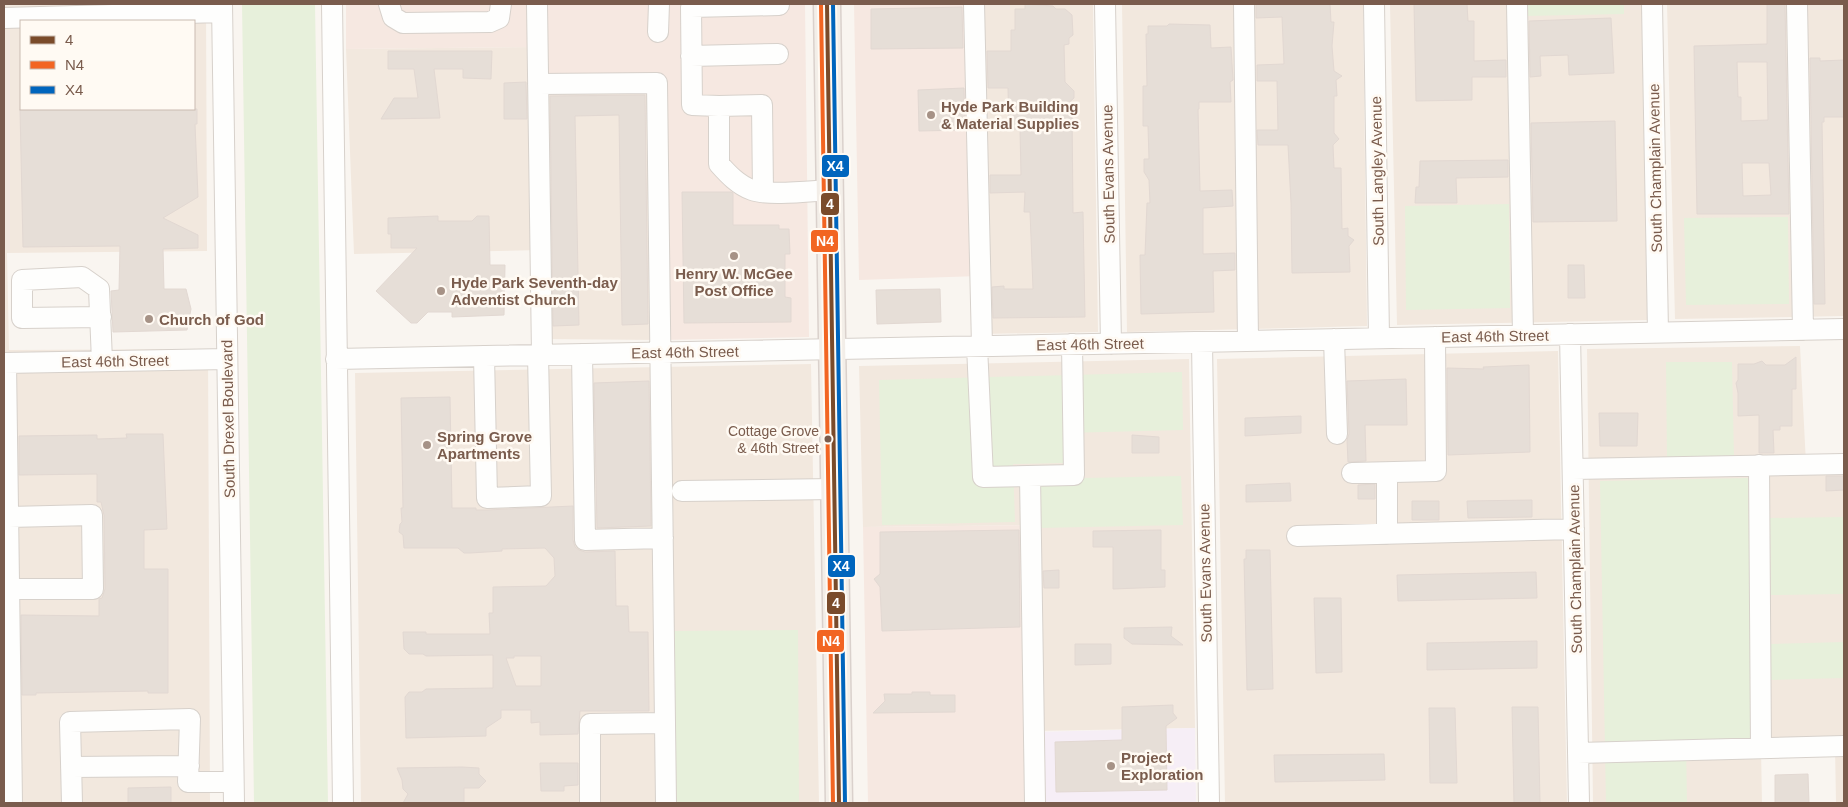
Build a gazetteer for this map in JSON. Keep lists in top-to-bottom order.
{
  "streets": {
    "street": [
      "South Champlain Avenue",
      "South Langley Avenue",
      "South Evans Avenue",
      "East 46th Street",
      "South Drexel Boulevard"
    ]
  },
  "crossings": [
    ["South Champlain Avenue", "East 46th Street"],
    ["South Langley Avenue", "East 46th Street"],
    ["South Evans Avenue", "East 46th Street"],
    ["East 46th Street", "South Drexel Boulevard"]
  ],
  "places": [
    "Hyde Park Building & Material Supplies",
    "Henry W. McGee Post Office",
    "Hyde Park Seventh-day Adventist Church",
    "Church of God",
    "Cottage Grove & 46th Street",
    "Spring Grove Apartments",
    "Project Exploration"
  ],
  "lines": ["transit line 4", "transit line N4", "transit line X4"],
  "legend": ["4", "N4", "X4"]
}
